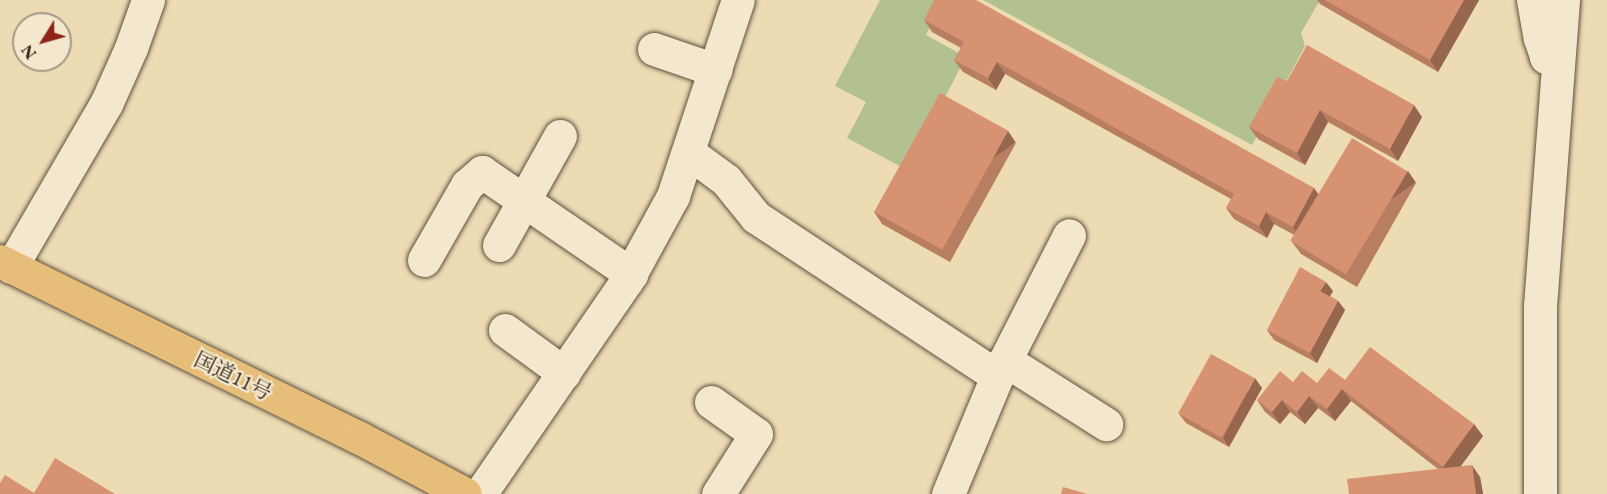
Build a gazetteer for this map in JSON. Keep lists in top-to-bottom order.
{
  "streets": {
    "highway": ["国道11号"]
  },
  "north": "bottom left"
}
